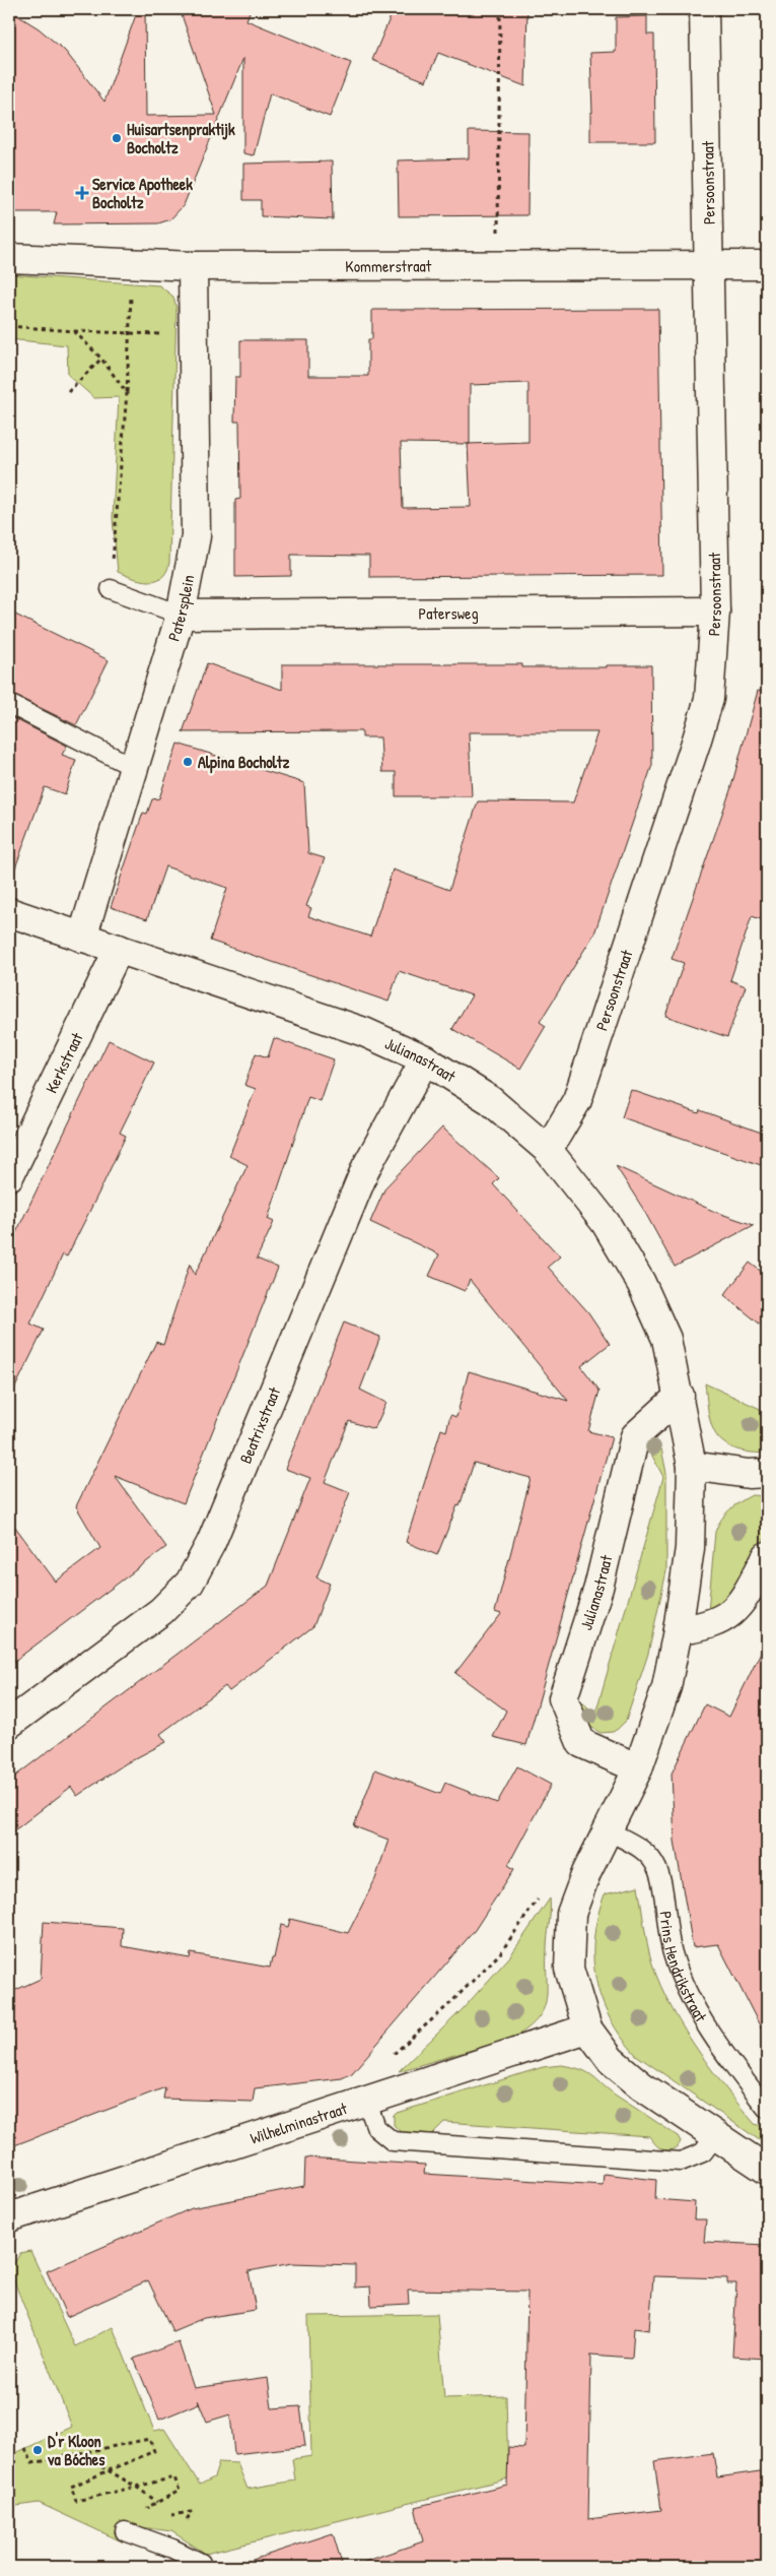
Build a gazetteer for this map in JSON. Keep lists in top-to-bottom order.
{
  "streets": {
    "street": [
      "Persoonstraat",
      "Kommerstraat",
      "Patersplein",
      "Patersweg",
      "Julianastraat",
      "Kerkstraat",
      "Beatrixstraat",
      "Wilhelminastraat"
    ],
    "lane": ["Prins Hendrikstraat"]
  },
  "crossings": [
    ["Persoonstraat", "Kommerstraat"],
    ["Persoonstraat", "Patersweg"],
    ["Persoonstraat", "Julianastraat"],
    ["Kommerstraat", "Patersplein"],
    ["Patersplein", "Patersweg"],
    ["Patersplein", "Julianastraat"],
    ["Julianastraat", "Kerkstraat"],
    ["Julianastraat", "Beatrixstraat"],
    ["Julianastraat", "Prins Hendrikstraat"],
    ["Julianastraat", "Wilhelminastraat"]
  ],
  "places": {
    "other": ["Huisartsenpraktijk Bocholtz", "Alpina Bocholtz", "D'r Kloon va Bóches"],
    "health": ["Service Apotheek Bocholtz"]
  }
}
